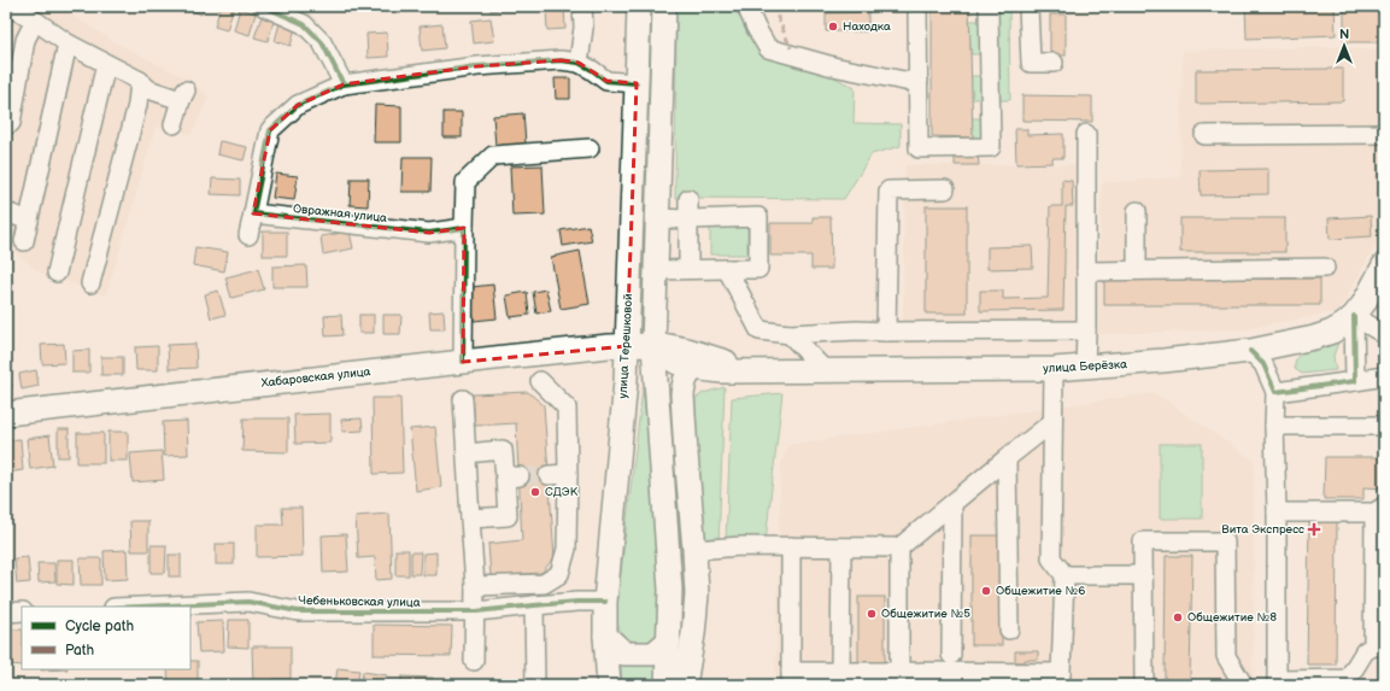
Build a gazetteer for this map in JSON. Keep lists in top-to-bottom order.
{
  "streets": {
    "main road": ["улица Терешковой", "улица Берёзка", "Хабаровская улица"],
    "street": ["Овражная улица", "Чебеньковская улица"]
  },
  "crossings": [
    ["улица Терешковой", "улица Берёзка"],
    ["улица Терешковой", "Хабаровская улица"],
    ["улица Терешковой", "Чебеньковская улица"],
    ["улица Берёзка", "Хабаровская улица"]
  ],
  "places": {
    "other": [
      "Находка",
      "СДЭК",
      "Общежитие №6",
      "Общежитие №5",
      "Общежитие №8"
    ],
    "health": ["Вита Экспресс"]
  },
  "legend": ["Cycle path", "Path"],
  "north": "top"
}
